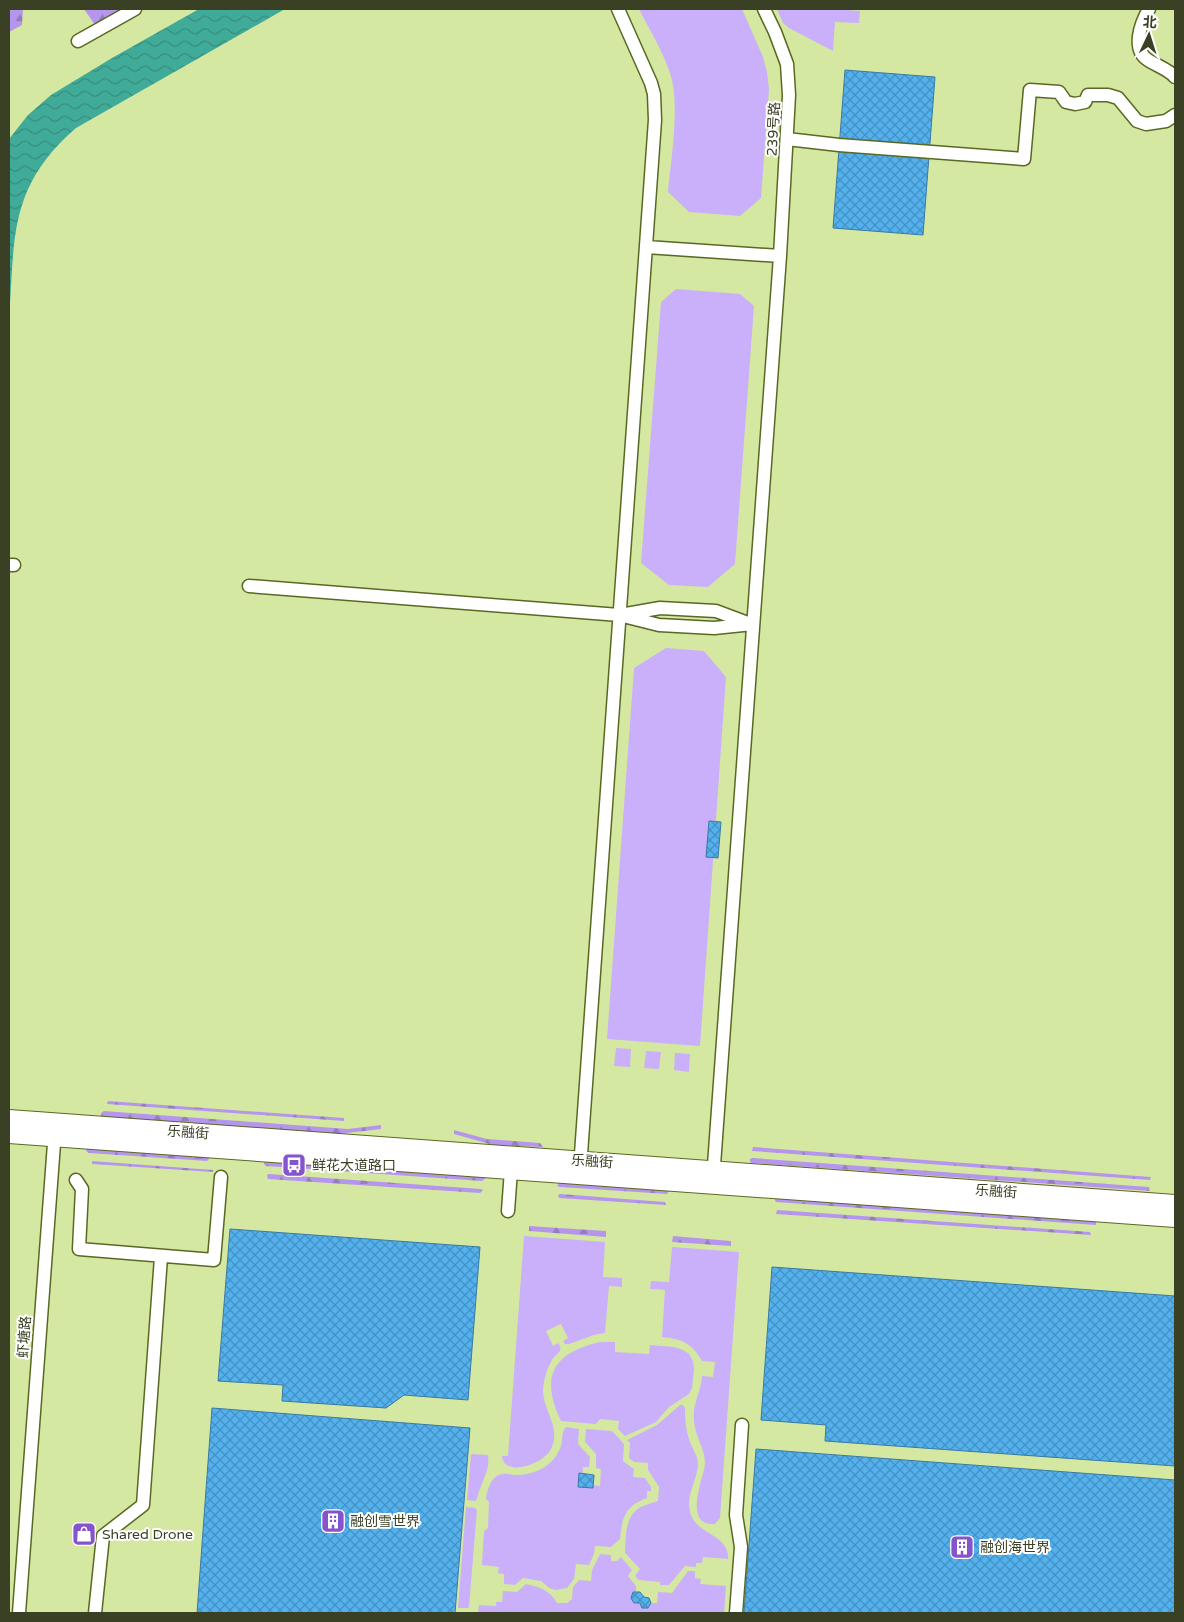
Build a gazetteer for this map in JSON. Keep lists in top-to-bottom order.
{
  "streets": {
    "street": ["239号路", "乐融街", "虾塘路"]
  },
  "crossings": [
    ["239号路", "乐融街"],
    ["乐融街", "虾塘路"]
  ],
  "places": {
    "bus stop": ["鲜花大道路口"],
    "building": ["融创雪世界", "融创海世界"],
    "shop": ["Shared Drone"]
  },
  "north": "top"
}
